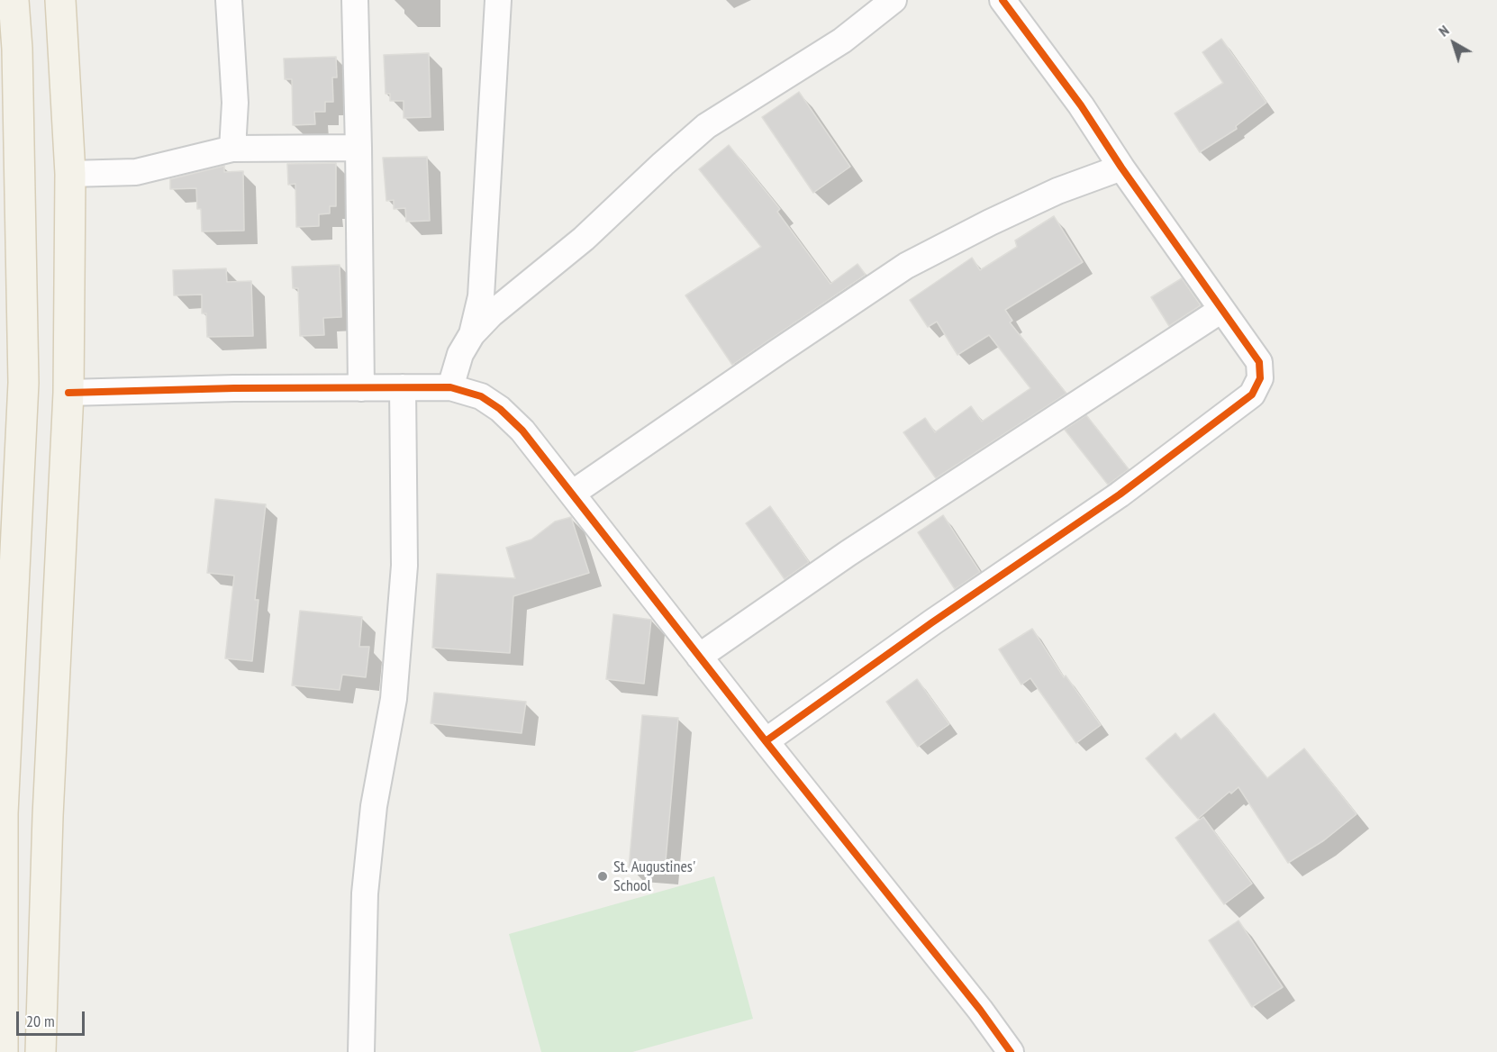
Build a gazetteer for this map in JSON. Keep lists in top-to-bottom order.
{
  "places": ["St. Augustines' School"],
  "scale_bar": "20 m",
  "north": "top left"
}
